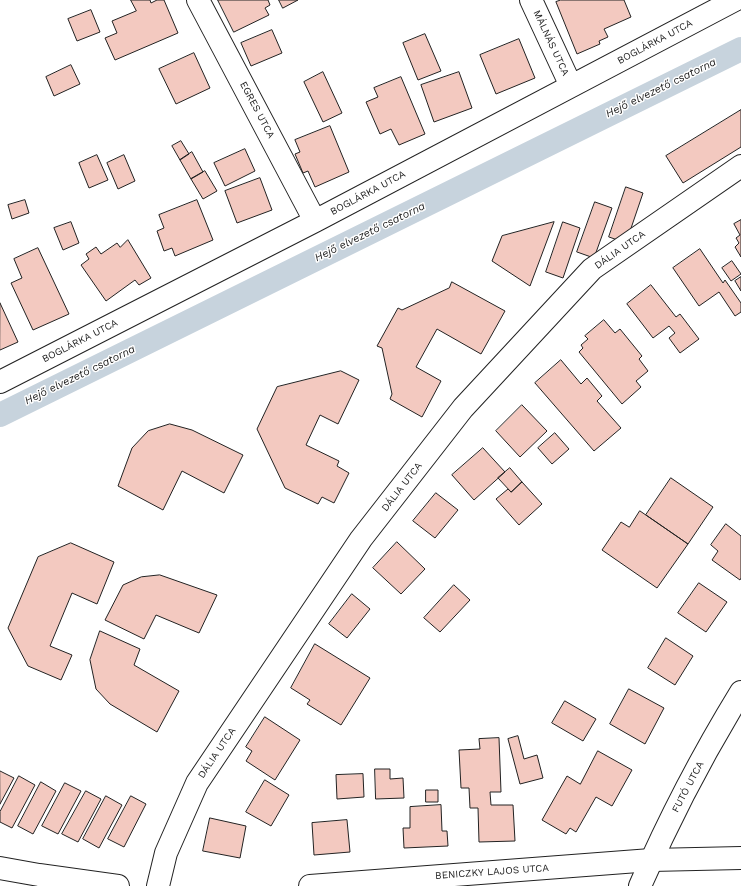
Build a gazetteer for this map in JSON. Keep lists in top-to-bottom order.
{
  "streets": {
    "street": [
      "BOGLÁRKA UTCA",
      "MÁLNÁS UTCA",
      "EGRES UTCA",
      "DÁLIA UTCA",
      "FUTÓ UTCA",
      "BENICZKY LAJOS UTCA"
    ]
  },
  "crossings": [
    ["BOGLÁRKA UTCA", "MÁLNÁS UTCA"],
    ["BOGLÁRKA UTCA", "EGRES UTCA"],
    ["FUTÓ UTCA", "BENICZKY LAJOS UTCA"]
  ],
  "water": ["Hejő elvezető csatorna"]
}
